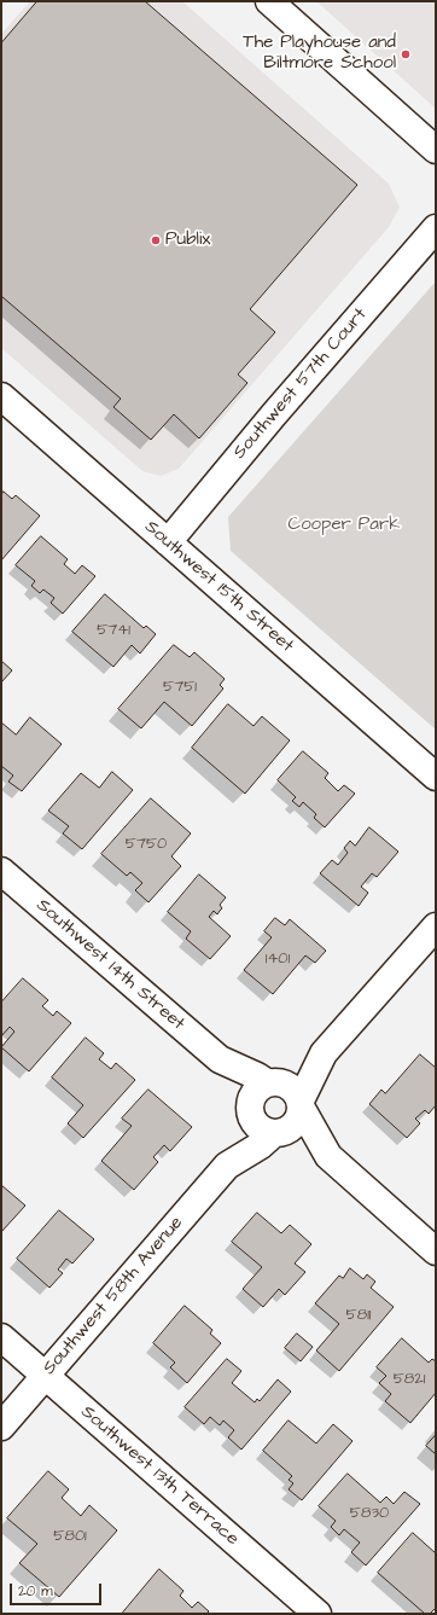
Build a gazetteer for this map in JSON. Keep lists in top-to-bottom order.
{
  "streets": {
    "street": [
      "Southwest 57th Court",
      "Southwest 15th Street",
      "Southwest 14th Street",
      "Southwest 58th Avenue",
      "Southwest 13th Terrace"
    ]
  },
  "crossings": [
    ["Southwest 57th Court", "Southwest 15th Street"],
    ["Southwest 14th Street", "Southwest 58th Avenue"],
    ["Southwest 58th Avenue", "Southwest 13th Terrace"]
  ],
  "parks": ["Cooper Park"],
  "places": ["The Playhouse and Biltmore School", "Publix"],
  "house_numbers": [
    "5741",
    "5751",
    "5750",
    "1401",
    "5811",
    "5821",
    "5830",
    "5801"
  ],
  "scale_bar": "20 m"
}
